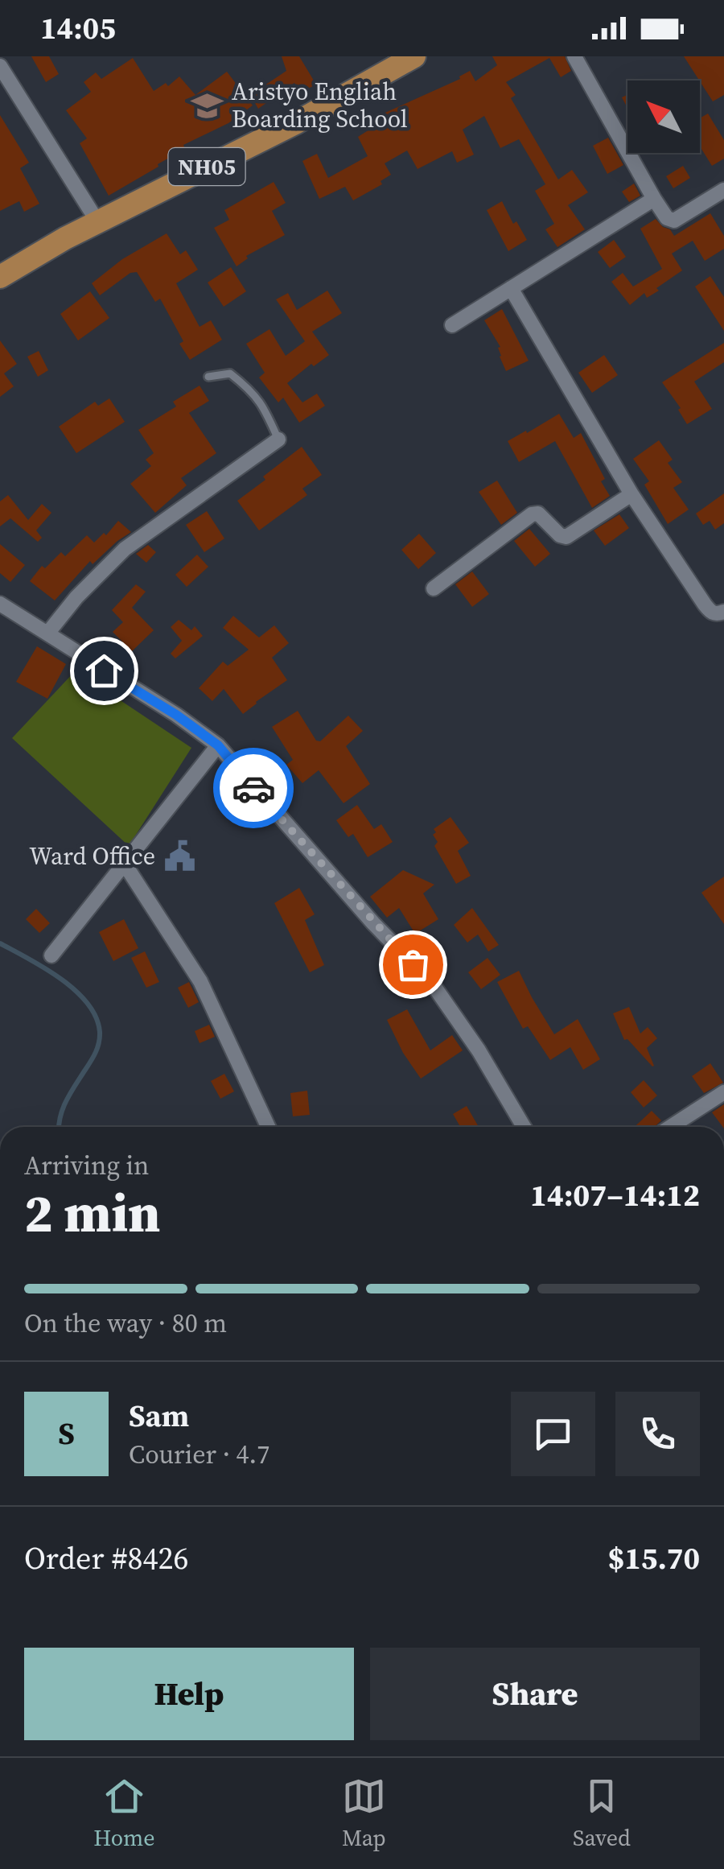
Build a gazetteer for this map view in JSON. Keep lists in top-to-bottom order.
{
  "streets": {
    "main road": ["NH05"]
  },
  "places": {
    "school or university": ["Aristyo Engliah Boarding School"],
    "public building": ["Ward Office"]
  },
  "north": "top left",
  "page": {
    "status": "14:05",
    "heading": ["2 min", "Arriving in", "14:07–14:12"],
    "panel": [
      "Sam",
      "Courier · 4.7",
      "Order #8426",
      "$15.70"
    ],
    "bar": "On the way · 80 m",
    "round": "S",
    "buttons": ["Help", "Share"],
    "tabs": ["Home", "Map", "Saved"]
  }
}
